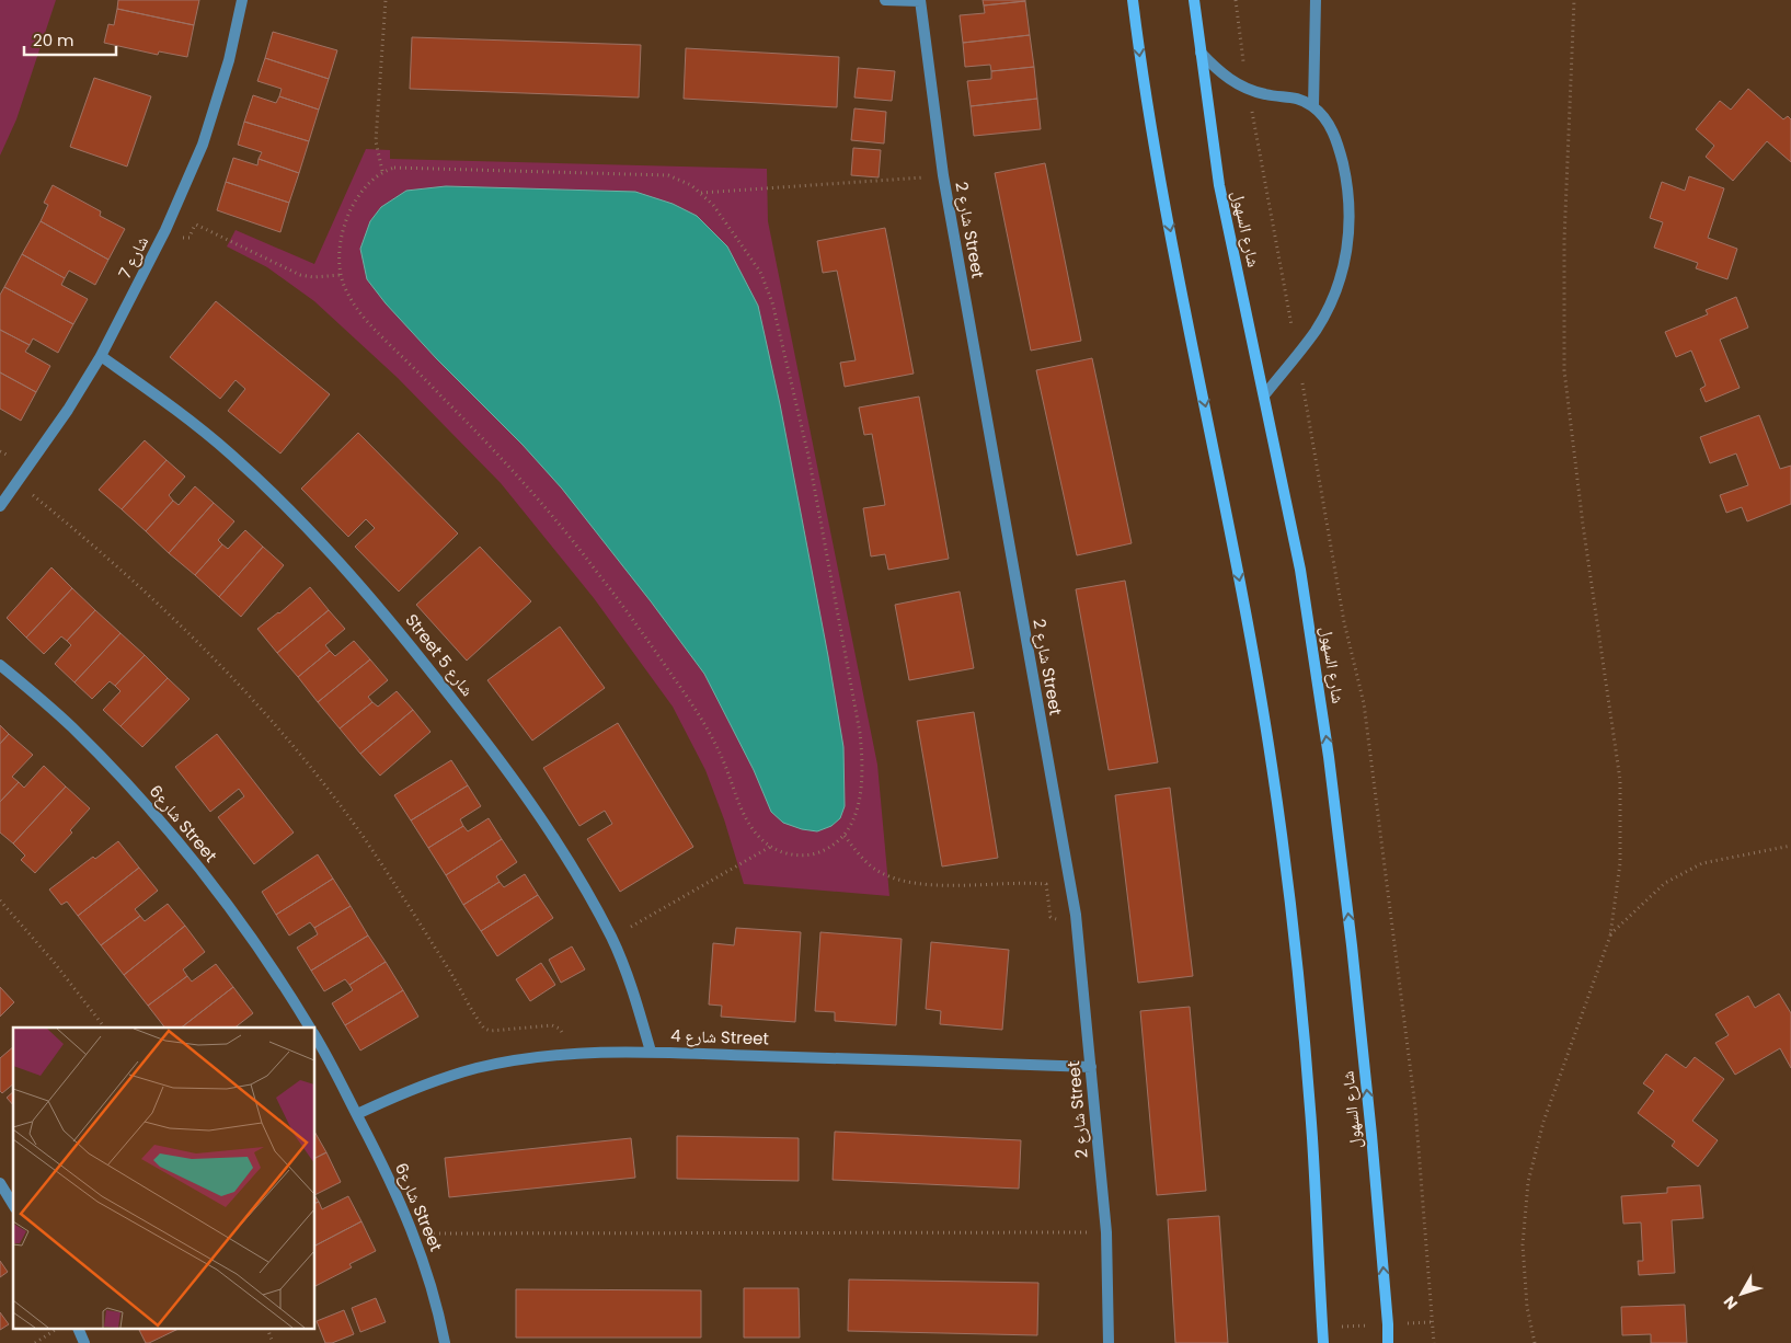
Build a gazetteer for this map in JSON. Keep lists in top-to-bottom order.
{
  "streets": {
    "main road": ["شارع السهول"],
    "street": [
      "شارع 2 Street",
      "شارع 7",
      "Street شارع 5",
      "شارع6 Street",
      "شارع 4 Street"
    ]
  },
  "crossings": [
    ["شارع 2 Street", "شارع 4 Street"],
    ["شارع 7", "Street شارع 5"],
    ["Street شارع 5", "شارع 4 Street"],
    ["شارع6 Street", "شارع 4 Street"]
  ],
  "scale_bar": "20 m",
  "north": "bottom left"
}
